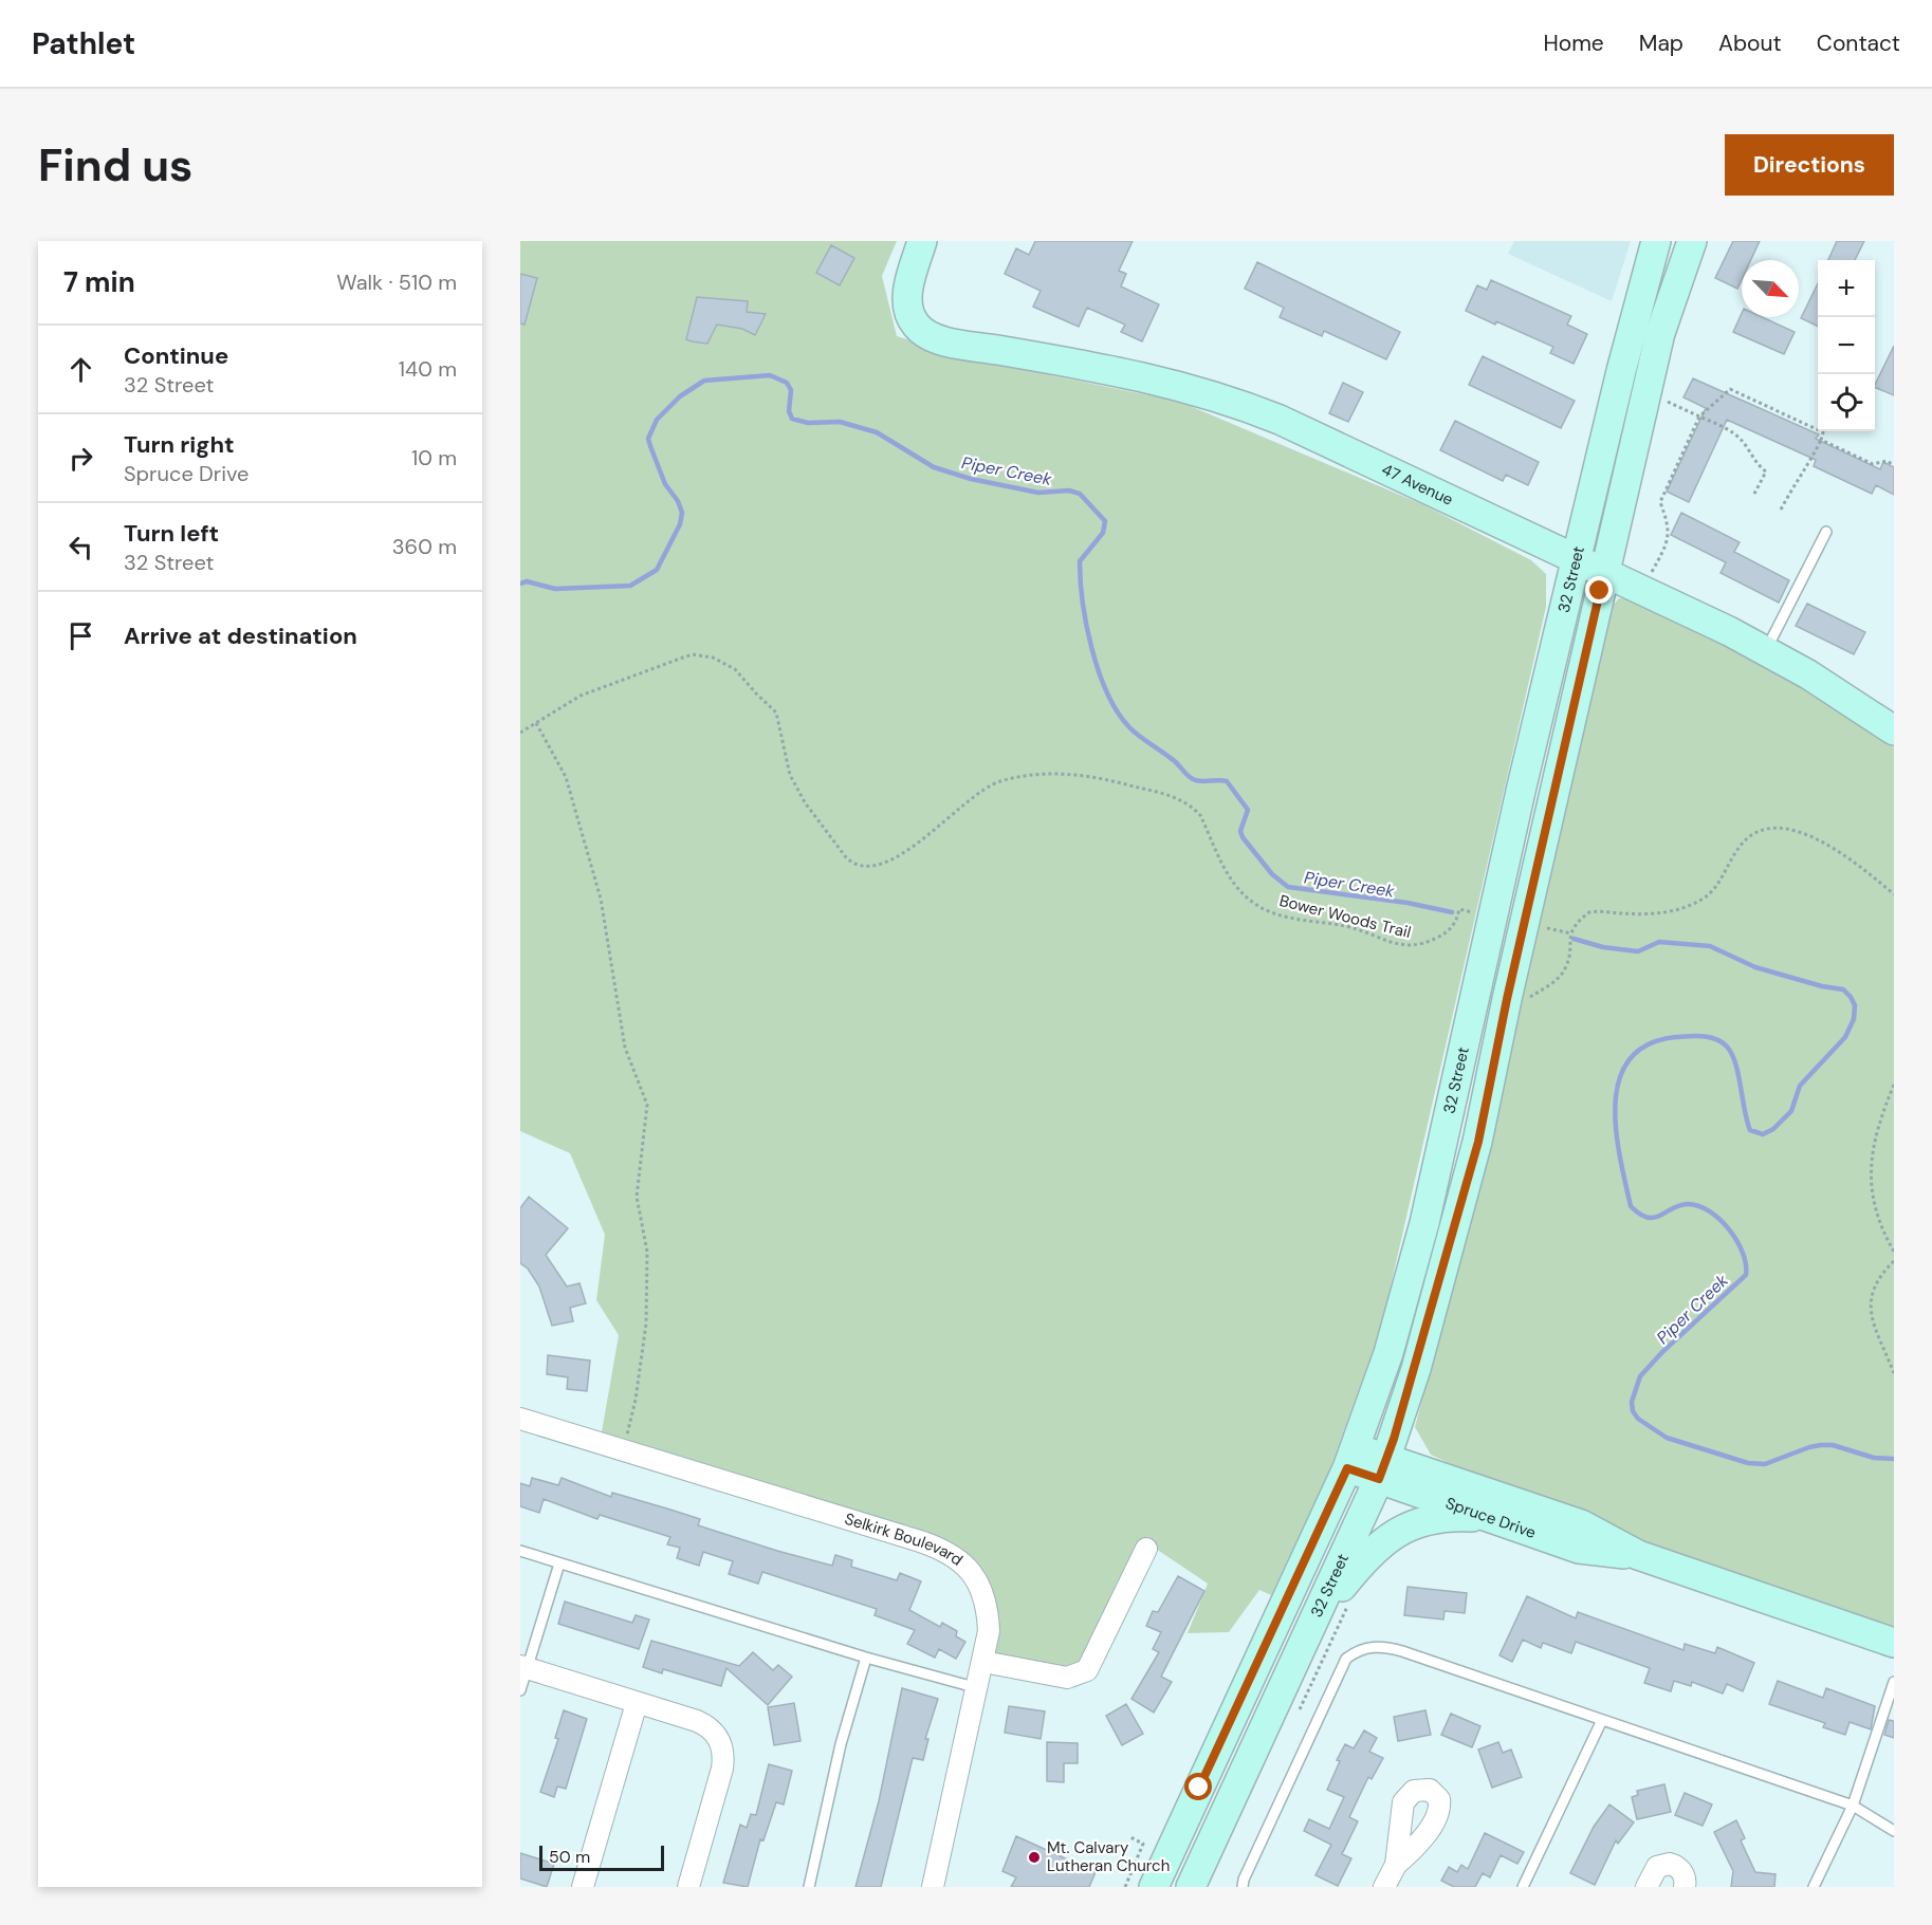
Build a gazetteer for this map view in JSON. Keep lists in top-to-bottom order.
{
  "streets": {
    "main road": ["47 Avenue", "32 Street", "Spruce Drive"],
    "street": ["Selkirk Boulevard"],
    "path": ["Bower Woods Trail"]
  },
  "crossings": [
    ["47 Avenue", "32 Street"],
    ["32 Street", "Spruce Drive"]
  ],
  "water": ["Piper Creek"],
  "places": ["Mt. Calvary Lutheran Church"],
  "scale_bar": "50 m",
  "north": "bottom right",
  "page": {
    "header": "Pathlet",
    "nav": [
      "Home",
      "Map",
      "About",
      "Contact"
    ],
    "buttons": "Directions",
    "title": "Find us",
    "heading": ["7 min", "Walk · 510 m"],
    "map_buttons": ["+", "−"],
    "list": [
      ["Continue", "32 Street", "140 m"],
      ["Turn right", "Spruce Drive", "10 m"],
      ["Turn left", "32 Street", "360 m"],
      "Arrive at destination"
    ],
    "scale": "50 m"
  }
}
